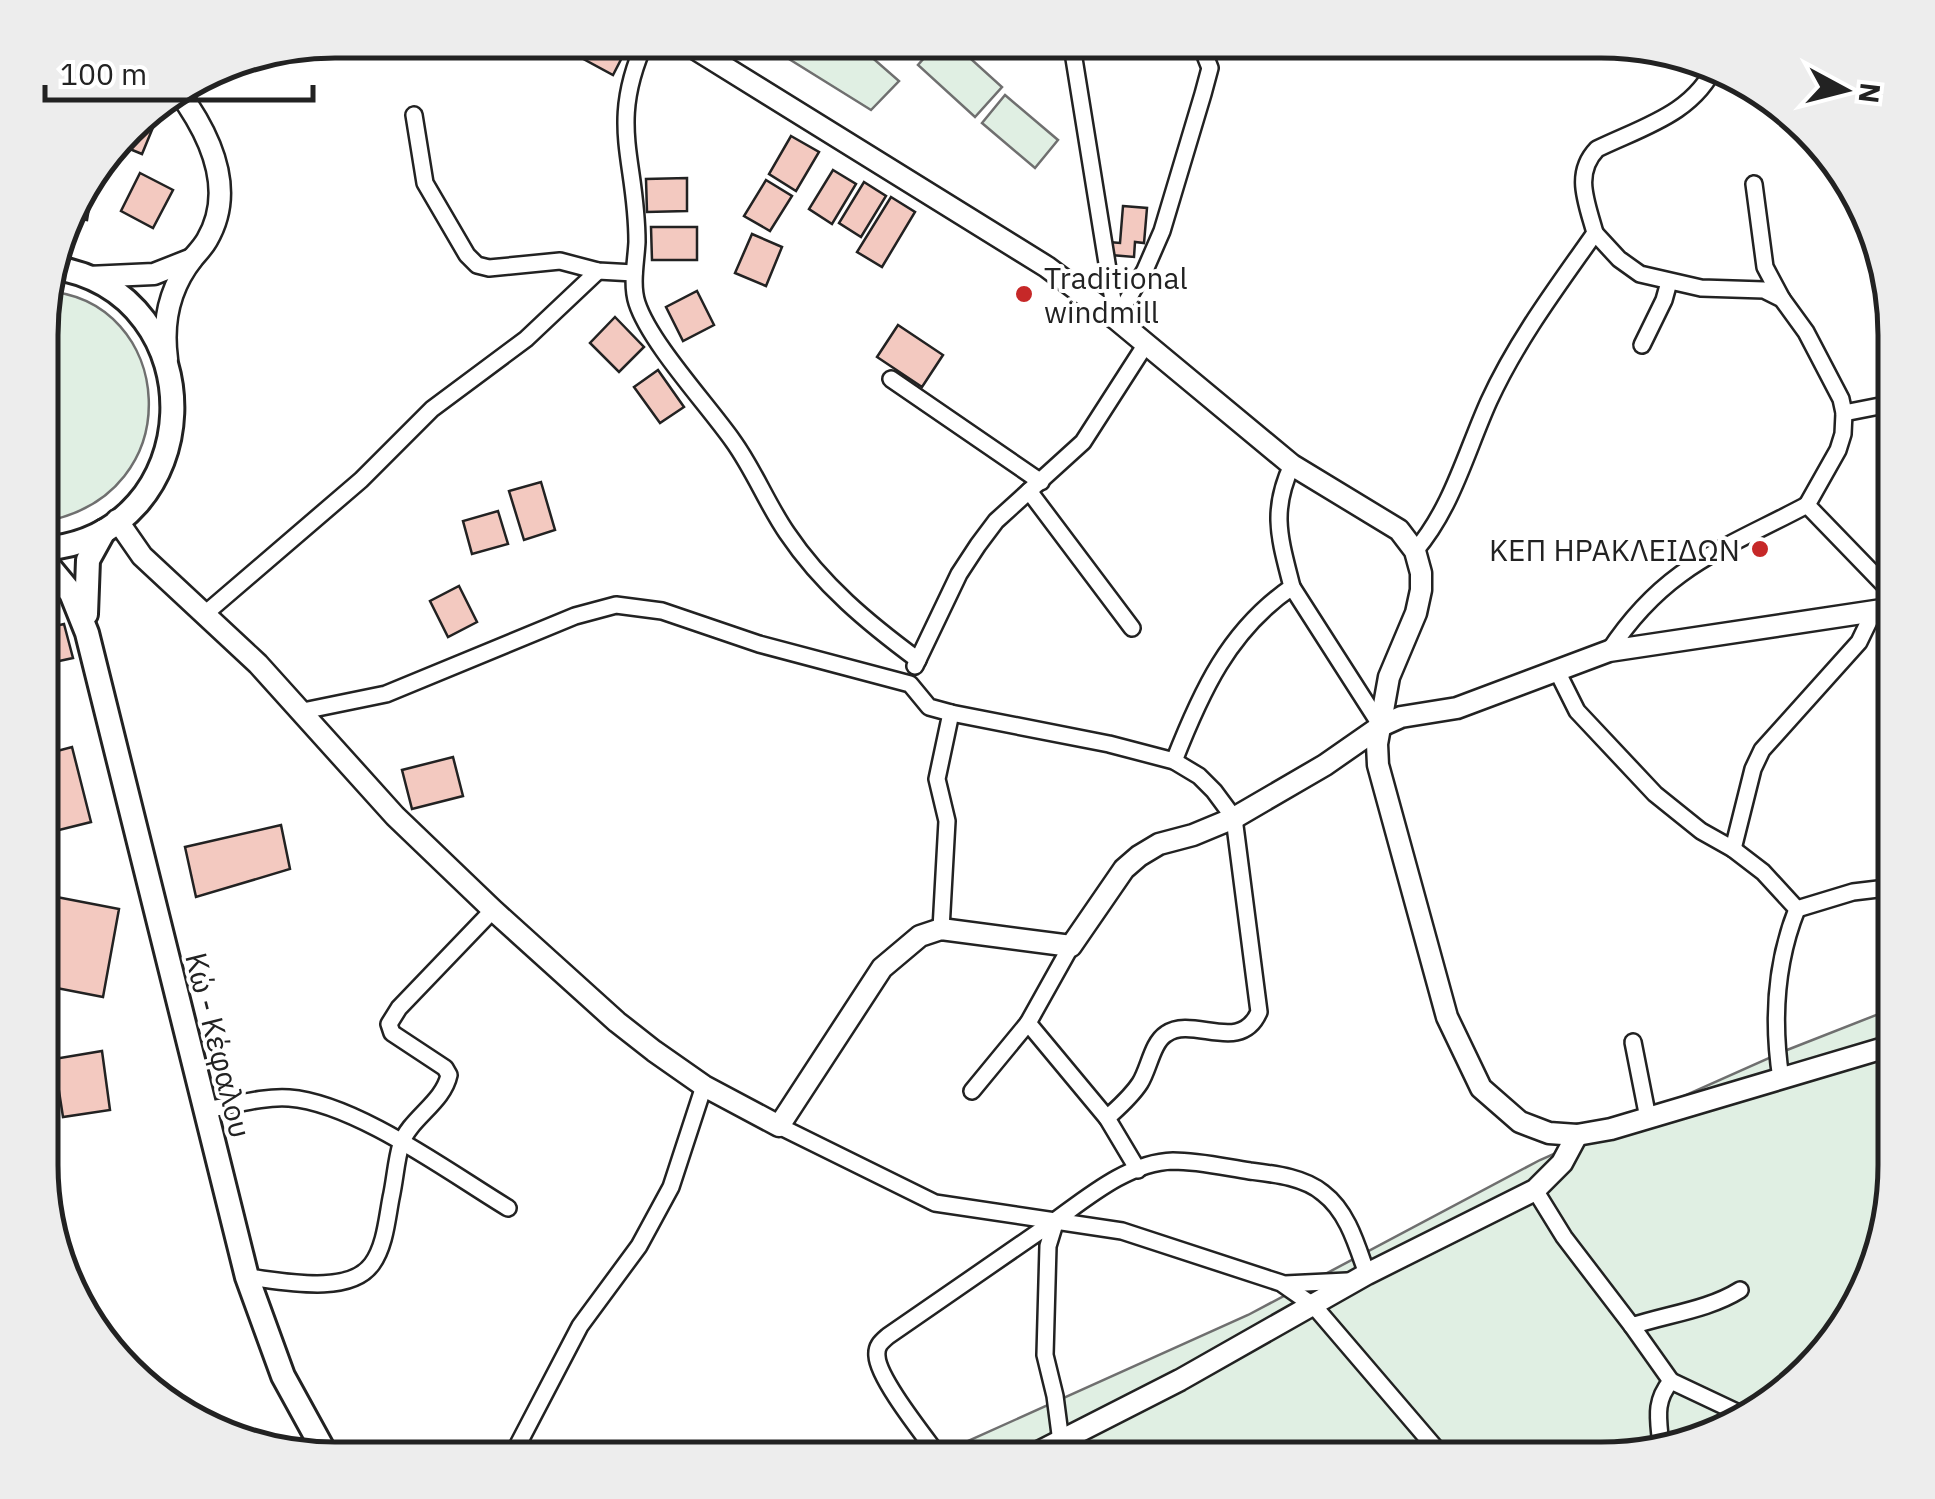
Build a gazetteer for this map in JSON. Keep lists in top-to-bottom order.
{
  "streets": {
    "main road": ["Κώ - Κέφαλου"]
  },
  "places": ["Traditional windmill", "ΚΕΠ ΗΡΑΚΛΕΙΔΩΝ"],
  "scale_bar": "100 m",
  "north": "right"
}
